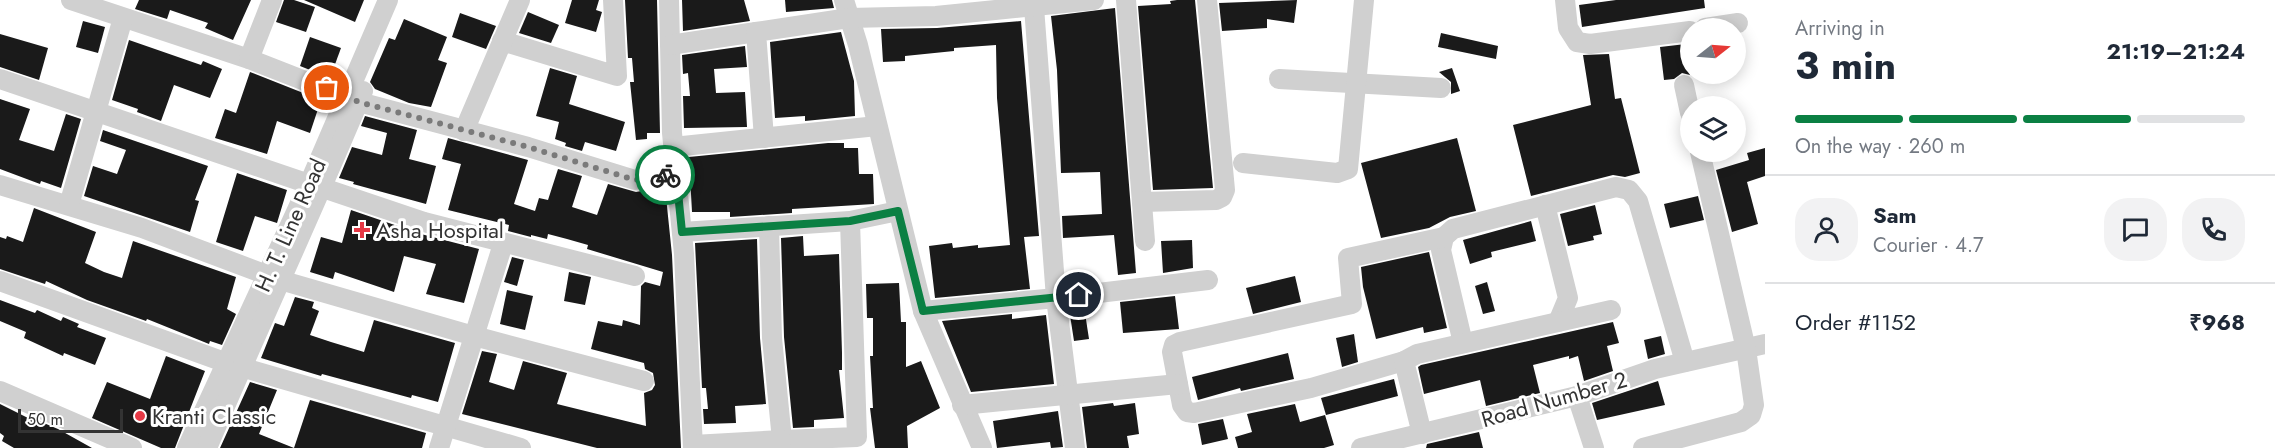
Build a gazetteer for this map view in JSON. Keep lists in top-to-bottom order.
{
  "streets": {
    "street": ["H. T. Line Road", "Road Number 2"]
  },
  "places": {
    "health": ["Asha Hospital"],
    "other": ["Kranti Classic"]
  },
  "scale_bar": "50 m",
  "north": "right",
  "page": {
    "heading": ["3 min", "Arriving in", "21:19–21:24"],
    "panel": [
      "Sam",
      "Courier · 4.7",
      "Order #1152",
      "₹968"
    ],
    "bar": "On the way · 260 m",
    "scale": "50 m"
  }
}
